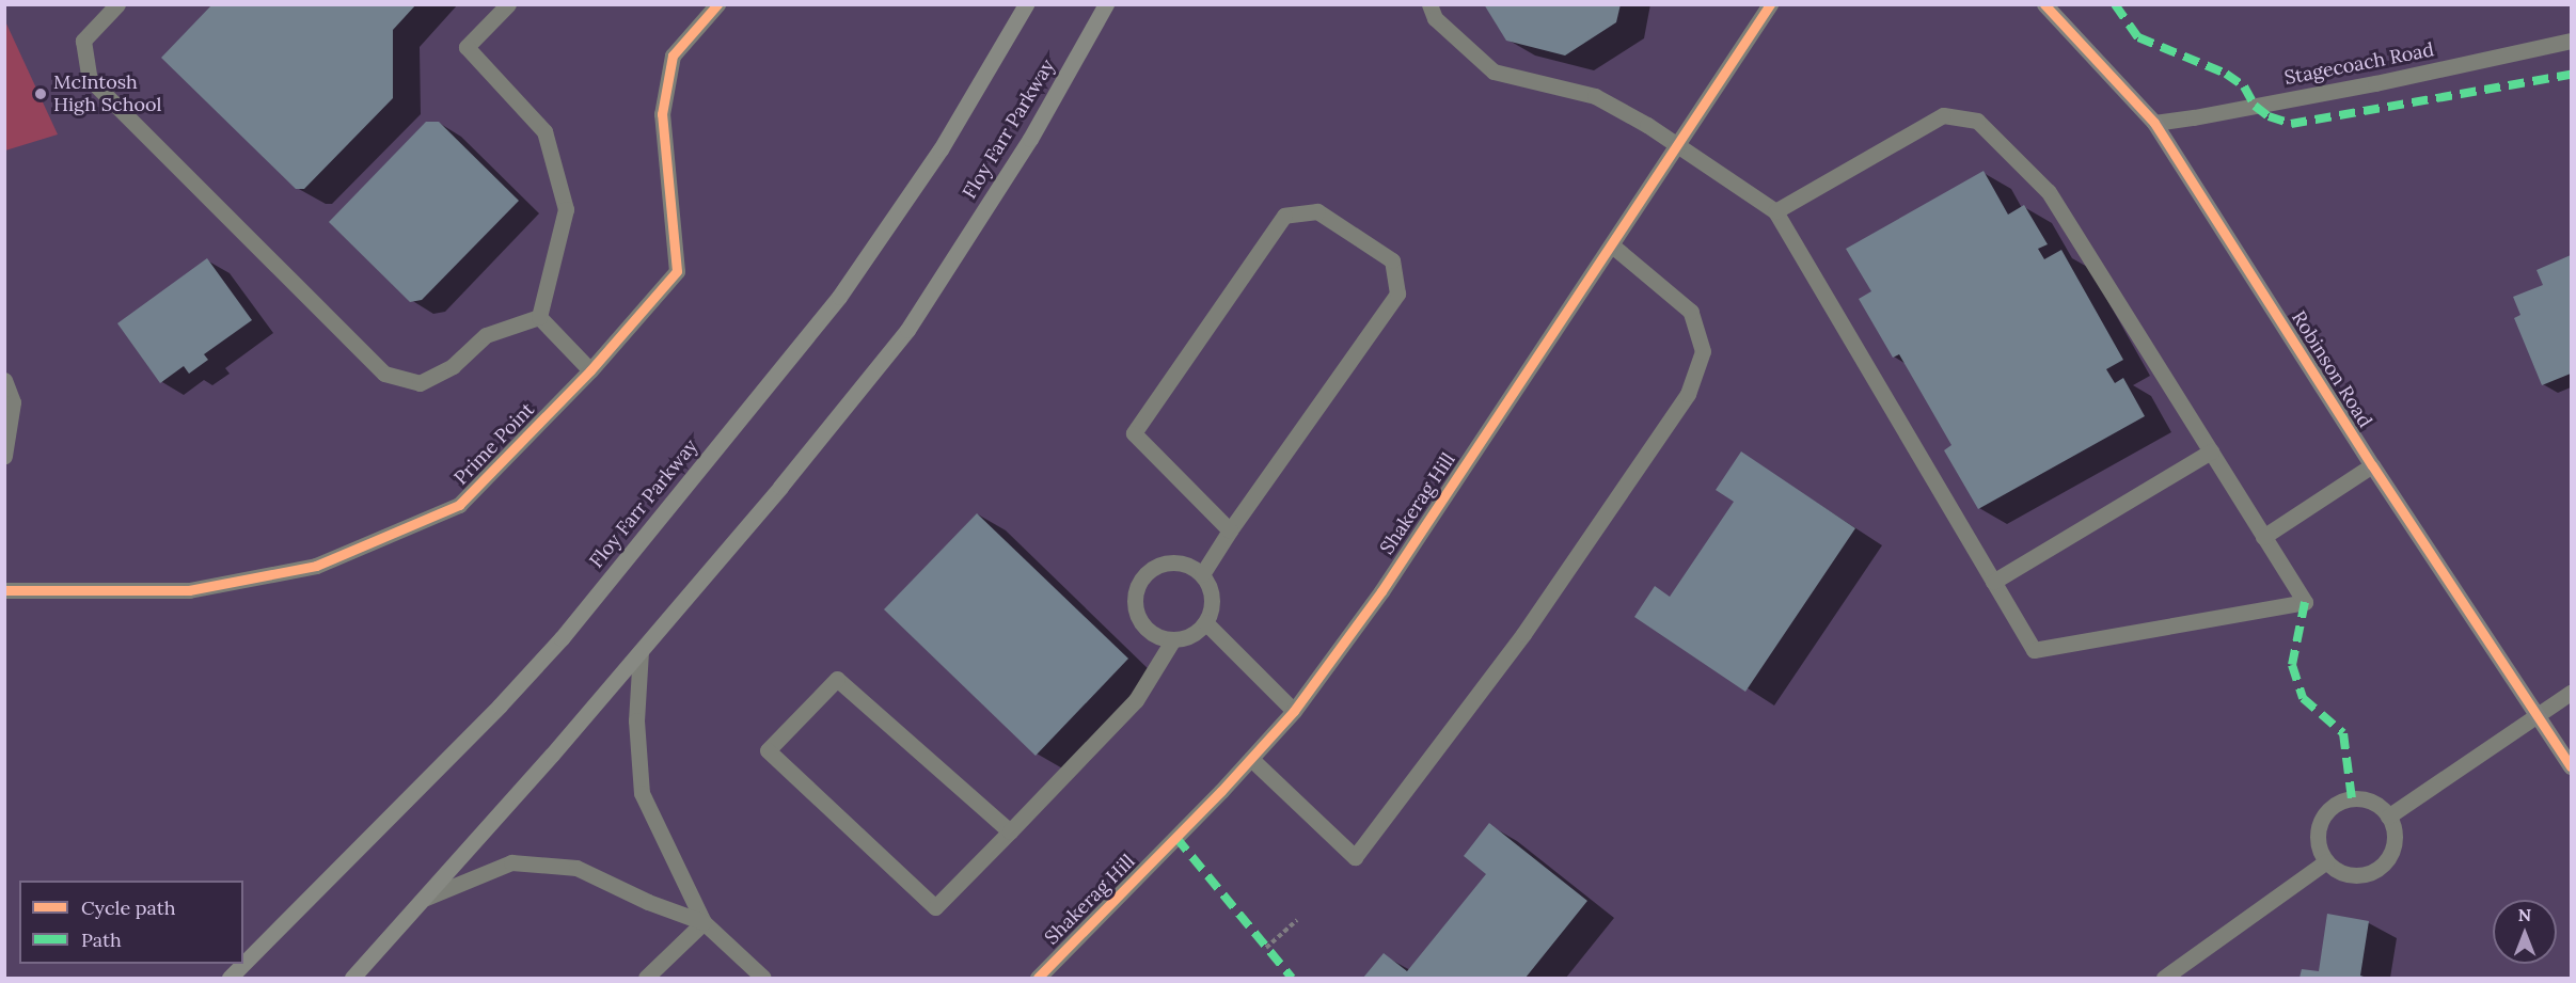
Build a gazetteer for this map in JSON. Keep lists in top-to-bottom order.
{
  "streets": {
    "main road": ["Floy Farr Parkway"],
    "street": [
      "Stagecoach Road",
      "Robinson Road",
      "Prime Point",
      "Shakerag Hill"
    ]
  },
  "crossings": [
    ["Stagecoach Road", "Robinson Road"]
  ],
  "places": ["McIntosh High School"],
  "legend": ["Cycle path", "Path"],
  "north": "top"
}
